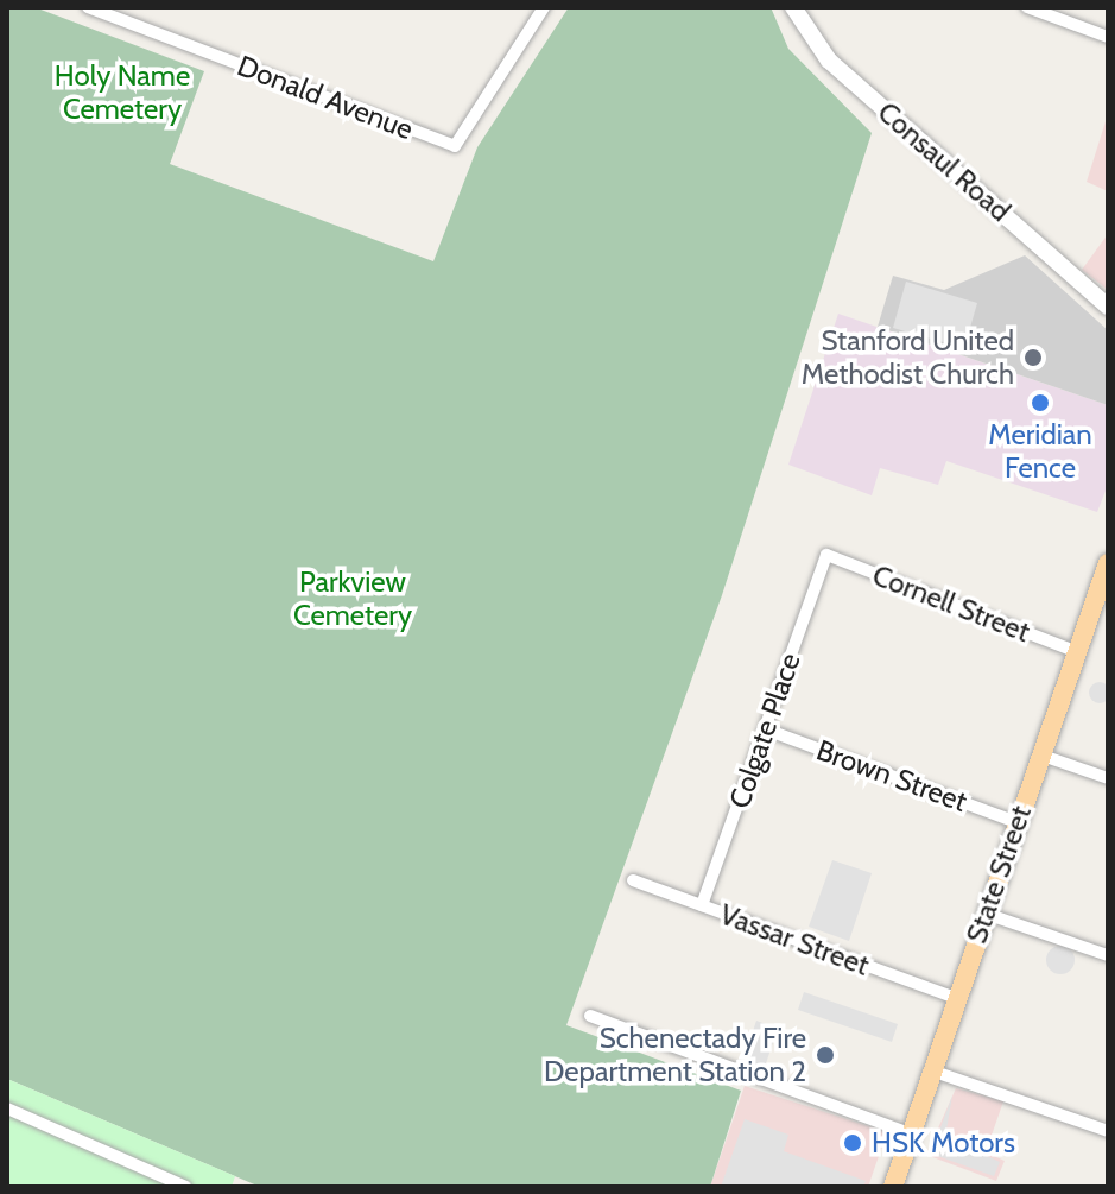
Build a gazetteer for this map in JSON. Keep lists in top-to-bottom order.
{
  "streets": {
    "main road": ["State Street"],
    "street": [
      "Donald Avenue",
      "Consaul Road",
      "Cornell Street",
      "Colgate Place",
      "Brown Street",
      "Vassar Street"
    ]
  },
  "crossings": [
    ["Cornell Street", "Colgate Place"],
    ["Cornell Street", "State Street"],
    ["Colgate Place", "Brown Street"],
    ["Colgate Place", "Vassar Street"],
    ["Brown Street", "State Street"],
    ["State Street", "Vassar Street"]
  ],
  "parks": ["Holy Name Cemetery", "Parkview Cemetery"],
  "places": [
    "Stanford United Methodist Church",
    "Meridian Fence",
    "Schenectady Fire Department Station 2",
    "HSK Motors"
  ]
}
